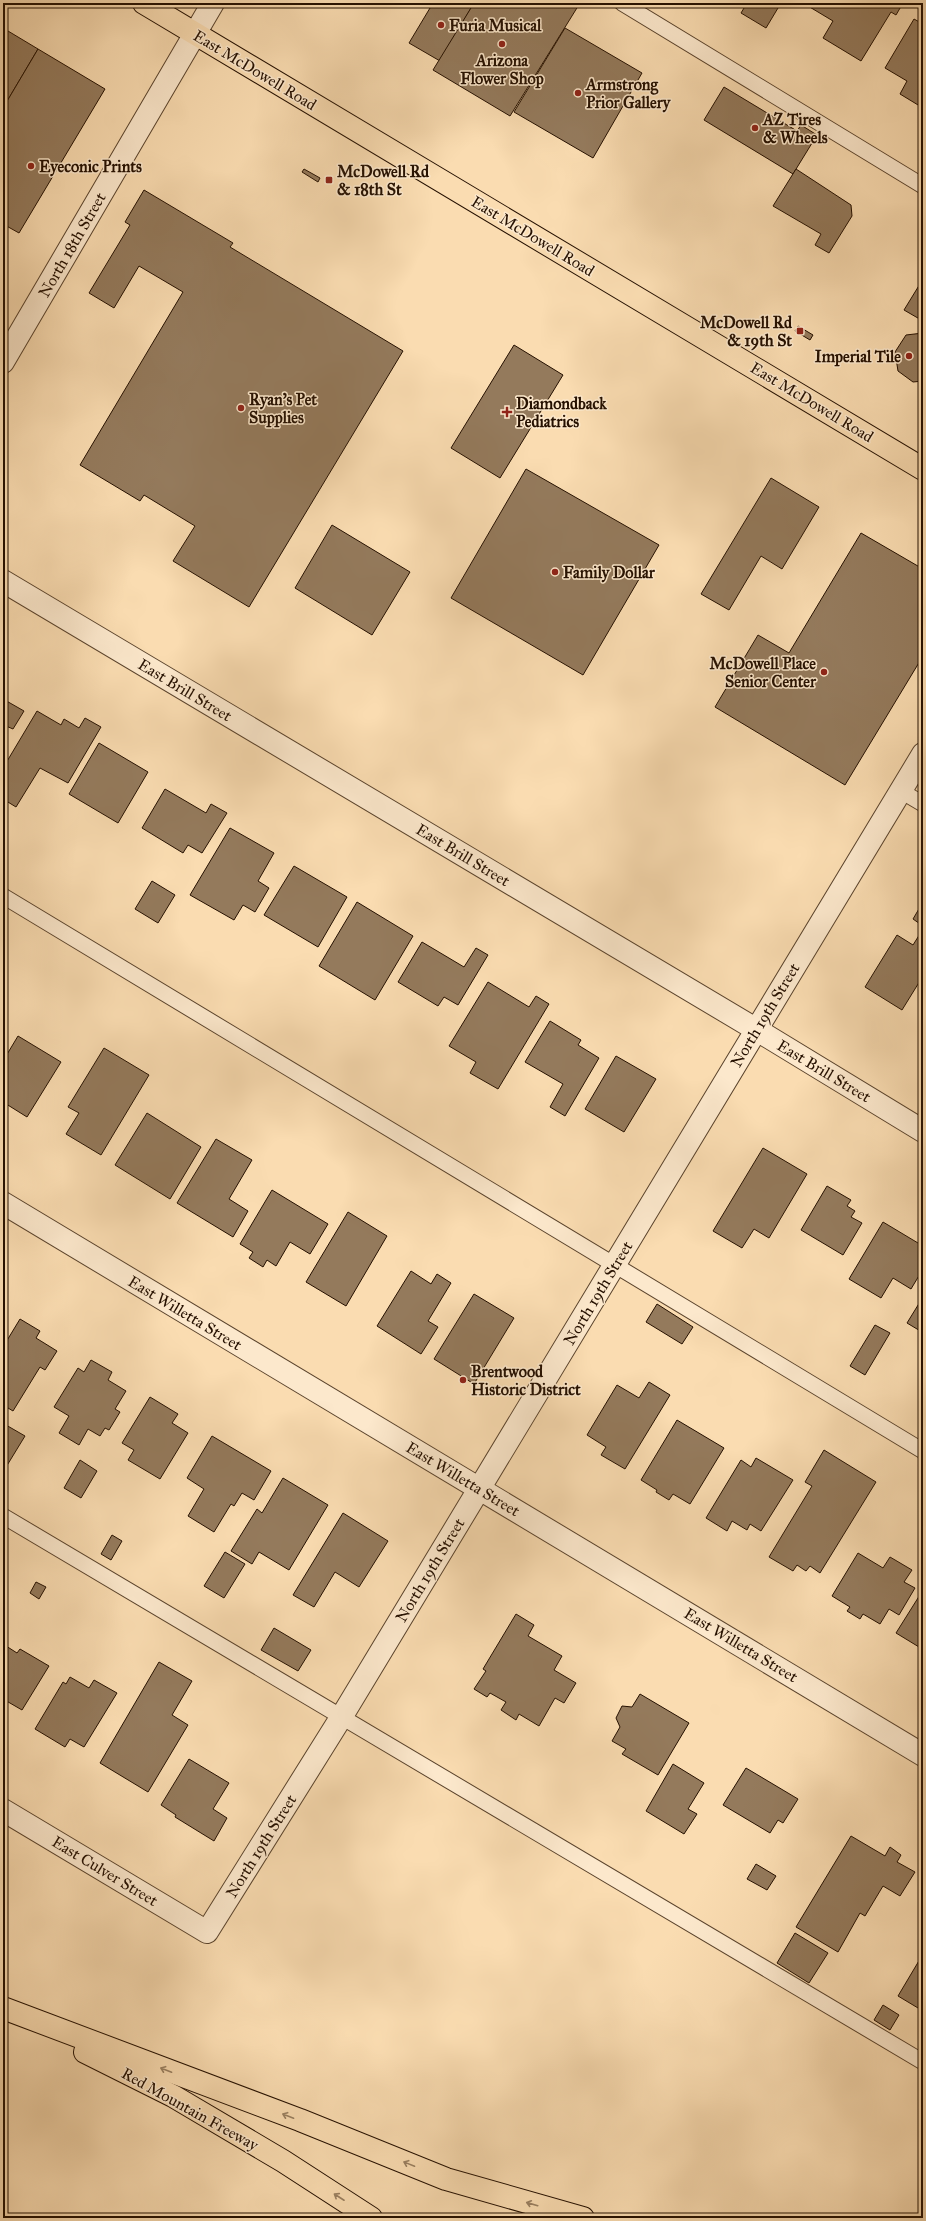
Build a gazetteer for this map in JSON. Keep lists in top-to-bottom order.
{
  "streets": {
    "main road": ["East McDowell Road", "Red Mountain Freeway"],
    "street": [
      "North 18th Street",
      "East Brill Street",
      "North 19th Street",
      "East Willetta Street",
      "East Culver Street"
    ]
  },
  "crossings": [
    ["East McDowell Road", "North 18th Street"],
    ["East Brill Street", "North 19th Street"],
    ["North 19th Street", "East Willetta Street"],
    ["North 19th Street", "East Culver Street"]
  ],
  "places": {
    "other": [
      "Furia Musical",
      "Arizona Flower Shop",
      "Armstrong Prior Gallery",
      "AZ Tires & Wheels",
      "Eyeconic Prints",
      "Imperial Tile",
      "Ryan's Pet Supplies",
      "Family Dollar",
      "McDowell Place Senior Center",
      "Brentwood Historic District"
    ],
    "transit": ["McDowell Rd & 18th St", "McDowell Rd & 19th St"],
    "health": ["Diamondback Pediatrics"]
  }
}
